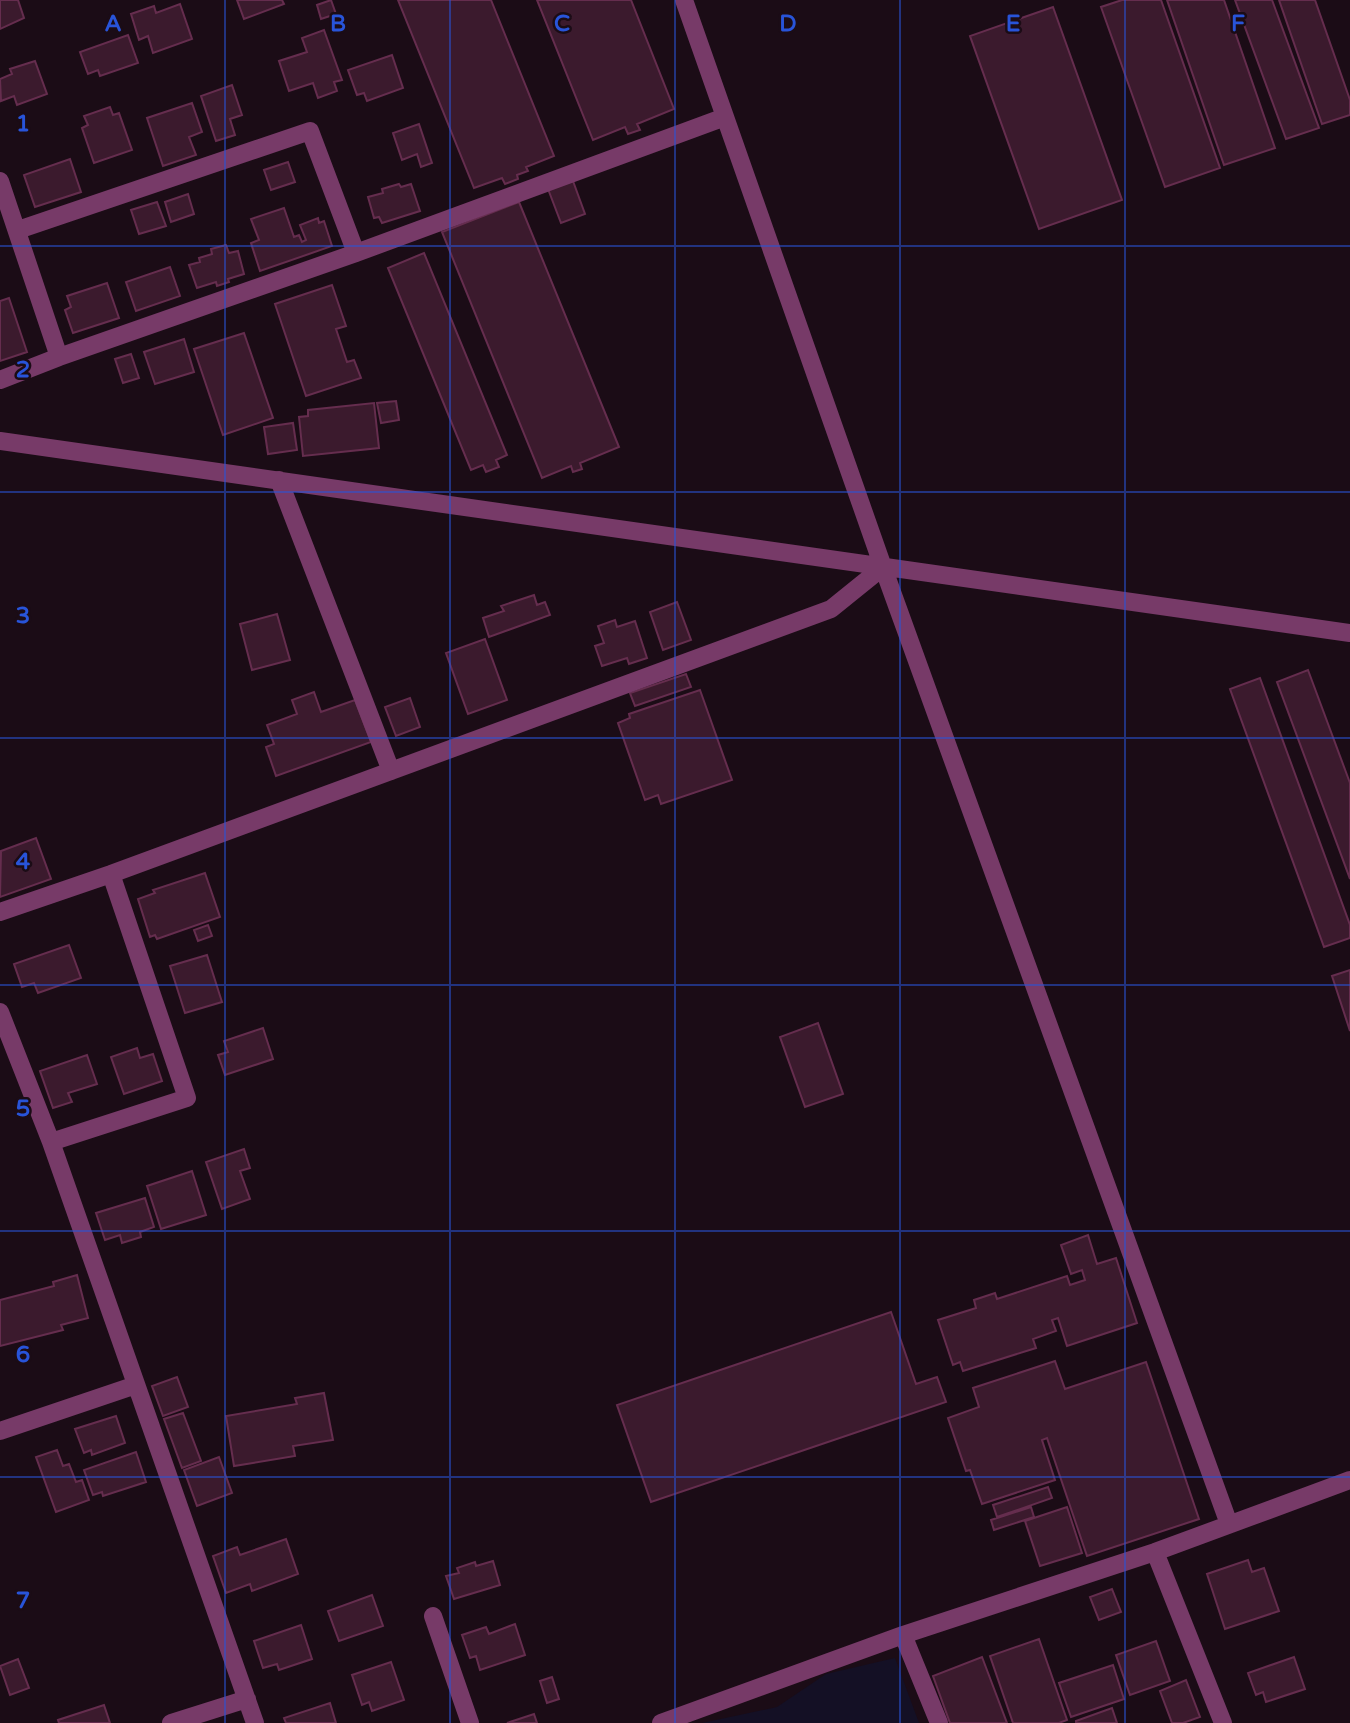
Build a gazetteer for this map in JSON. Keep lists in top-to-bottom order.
{
  "grid": {
    "columns": [
      "A",
      "B",
      "C",
      "D",
      "E",
      "F"
    ],
    "rows": [
      "1",
      "2",
      "3",
      "4",
      "5",
      "6",
      "7"
    ]
  }
}
